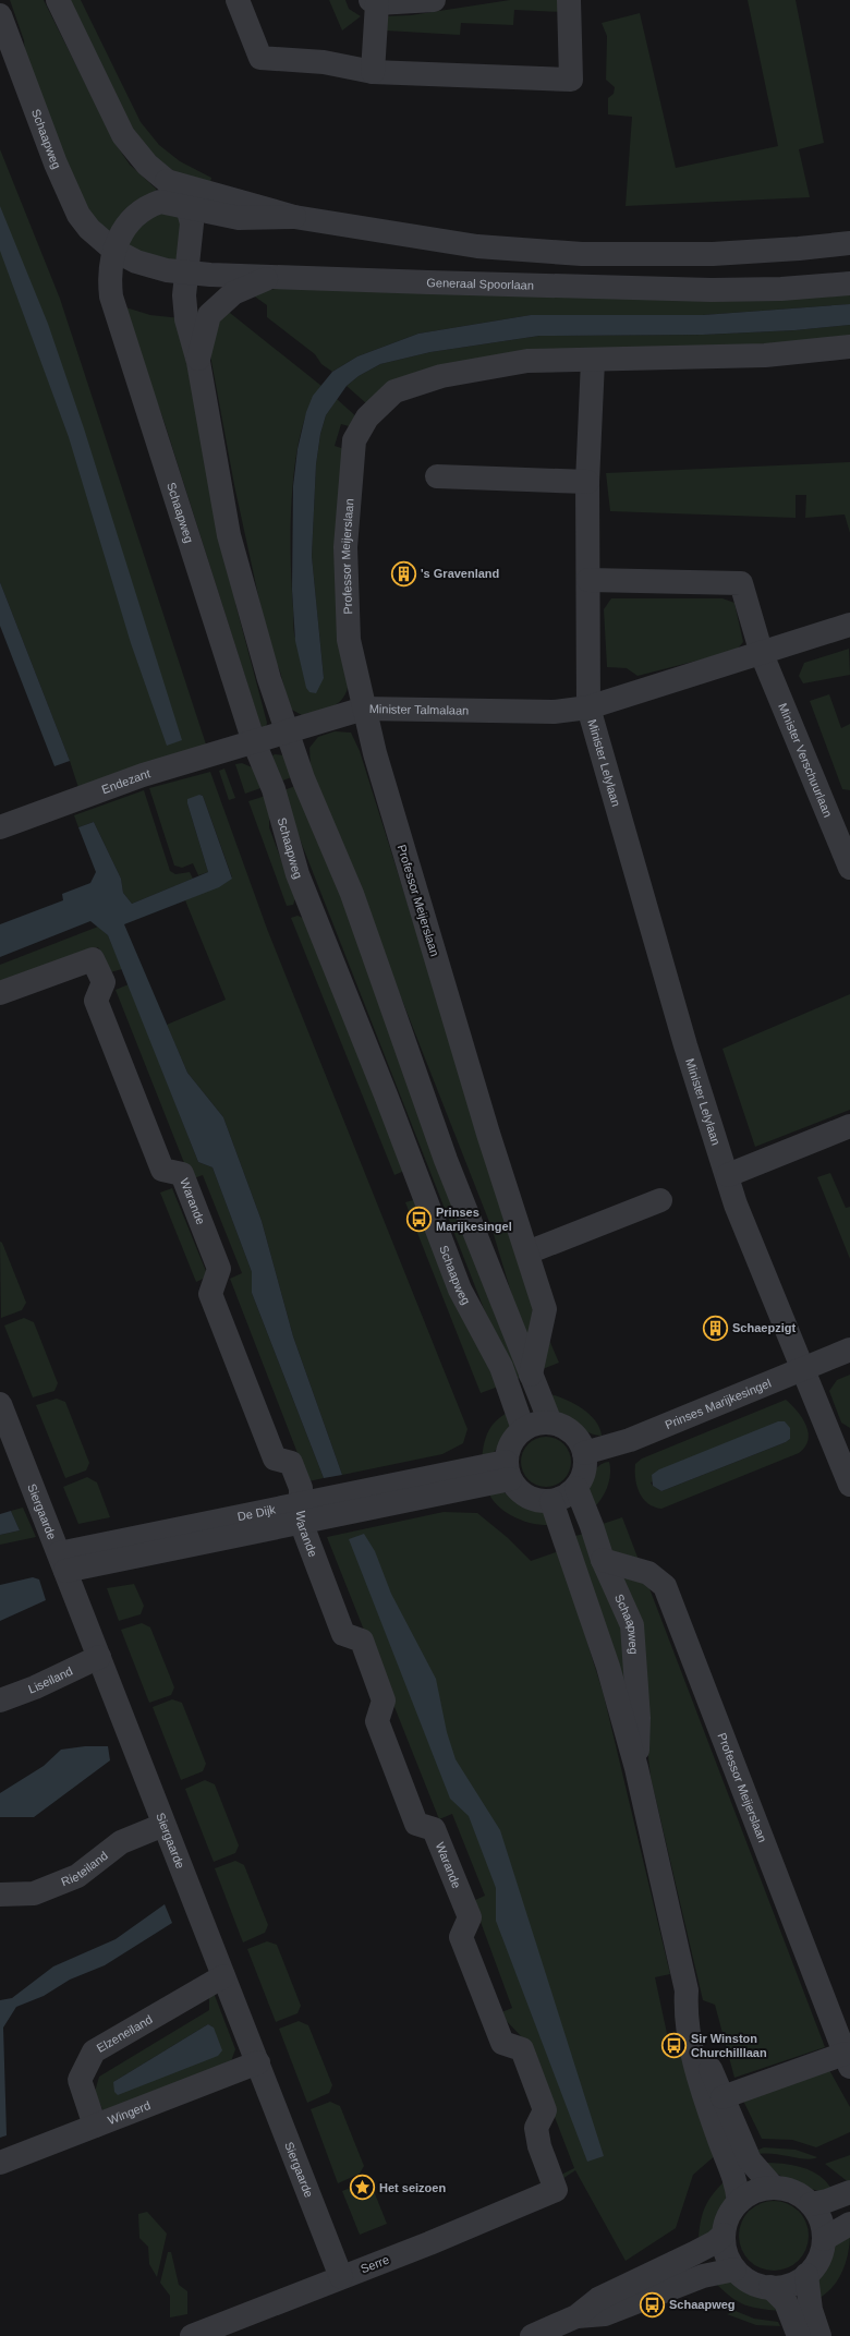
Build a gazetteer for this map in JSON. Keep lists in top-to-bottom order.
{
  "streets": {
    "street": [
      "Schaapweg",
      "Generaal Spoorlaan",
      "Professor Meijerslaan",
      "Minister Talmalaan",
      "Minister Verschuurlaan",
      "Minister Lelylaan",
      "Endezant",
      "Warande",
      "Prinses Marijkesingel",
      "Siergaarde",
      "De Dijk",
      "Liseiland",
      "Rieteiland",
      "Elzeneiland",
      "Wingerd",
      "Serre"
    ]
  },
  "crossings": [
    ["Schaapweg", "Generaal Spoorlaan"],
    ["Schaapweg", "Professor Meijerslaan"],
    ["Schaapweg", "Minister Talmalaan"],
    ["Schaapweg", "Endezant"],
    ["Schaapweg", "Prinses Marijkesingel"],
    ["Schaapweg", "De Dijk"],
    ["Professor Meijerslaan", "Minister Talmalaan"],
    ["Minister Talmalaan", "Minister Verschuurlaan"],
    ["Minister Talmalaan", "Minister Lelylaan"],
    ["Minister Talmalaan", "Endezant"],
    ["Minister Lelylaan", "Prinses Marijkesingel"],
    ["Warande", "De Dijk"],
    ["Warande", "Serre"],
    ["Prinses Marijkesingel", "De Dijk"],
    ["Siergaarde", "De Dijk"],
    ["Siergaarde", "Liseiland"],
    ["Siergaarde", "Rieteiland"],
    ["Siergaarde", "Elzeneiland"],
    ["Siergaarde", "Wingerd"],
    ["Siergaarde", "Serre"],
    ["Elzeneiland", "Wingerd"]
  ],
  "places": {
    "building": ["'s Gravenland", "Schaepzigt"],
    "bus stop": ["Prinses Marijkesingel", "Sir Winston Churchilllaan", "Schaapweg"],
    "place": ["Het seizoen"]
  }
}
